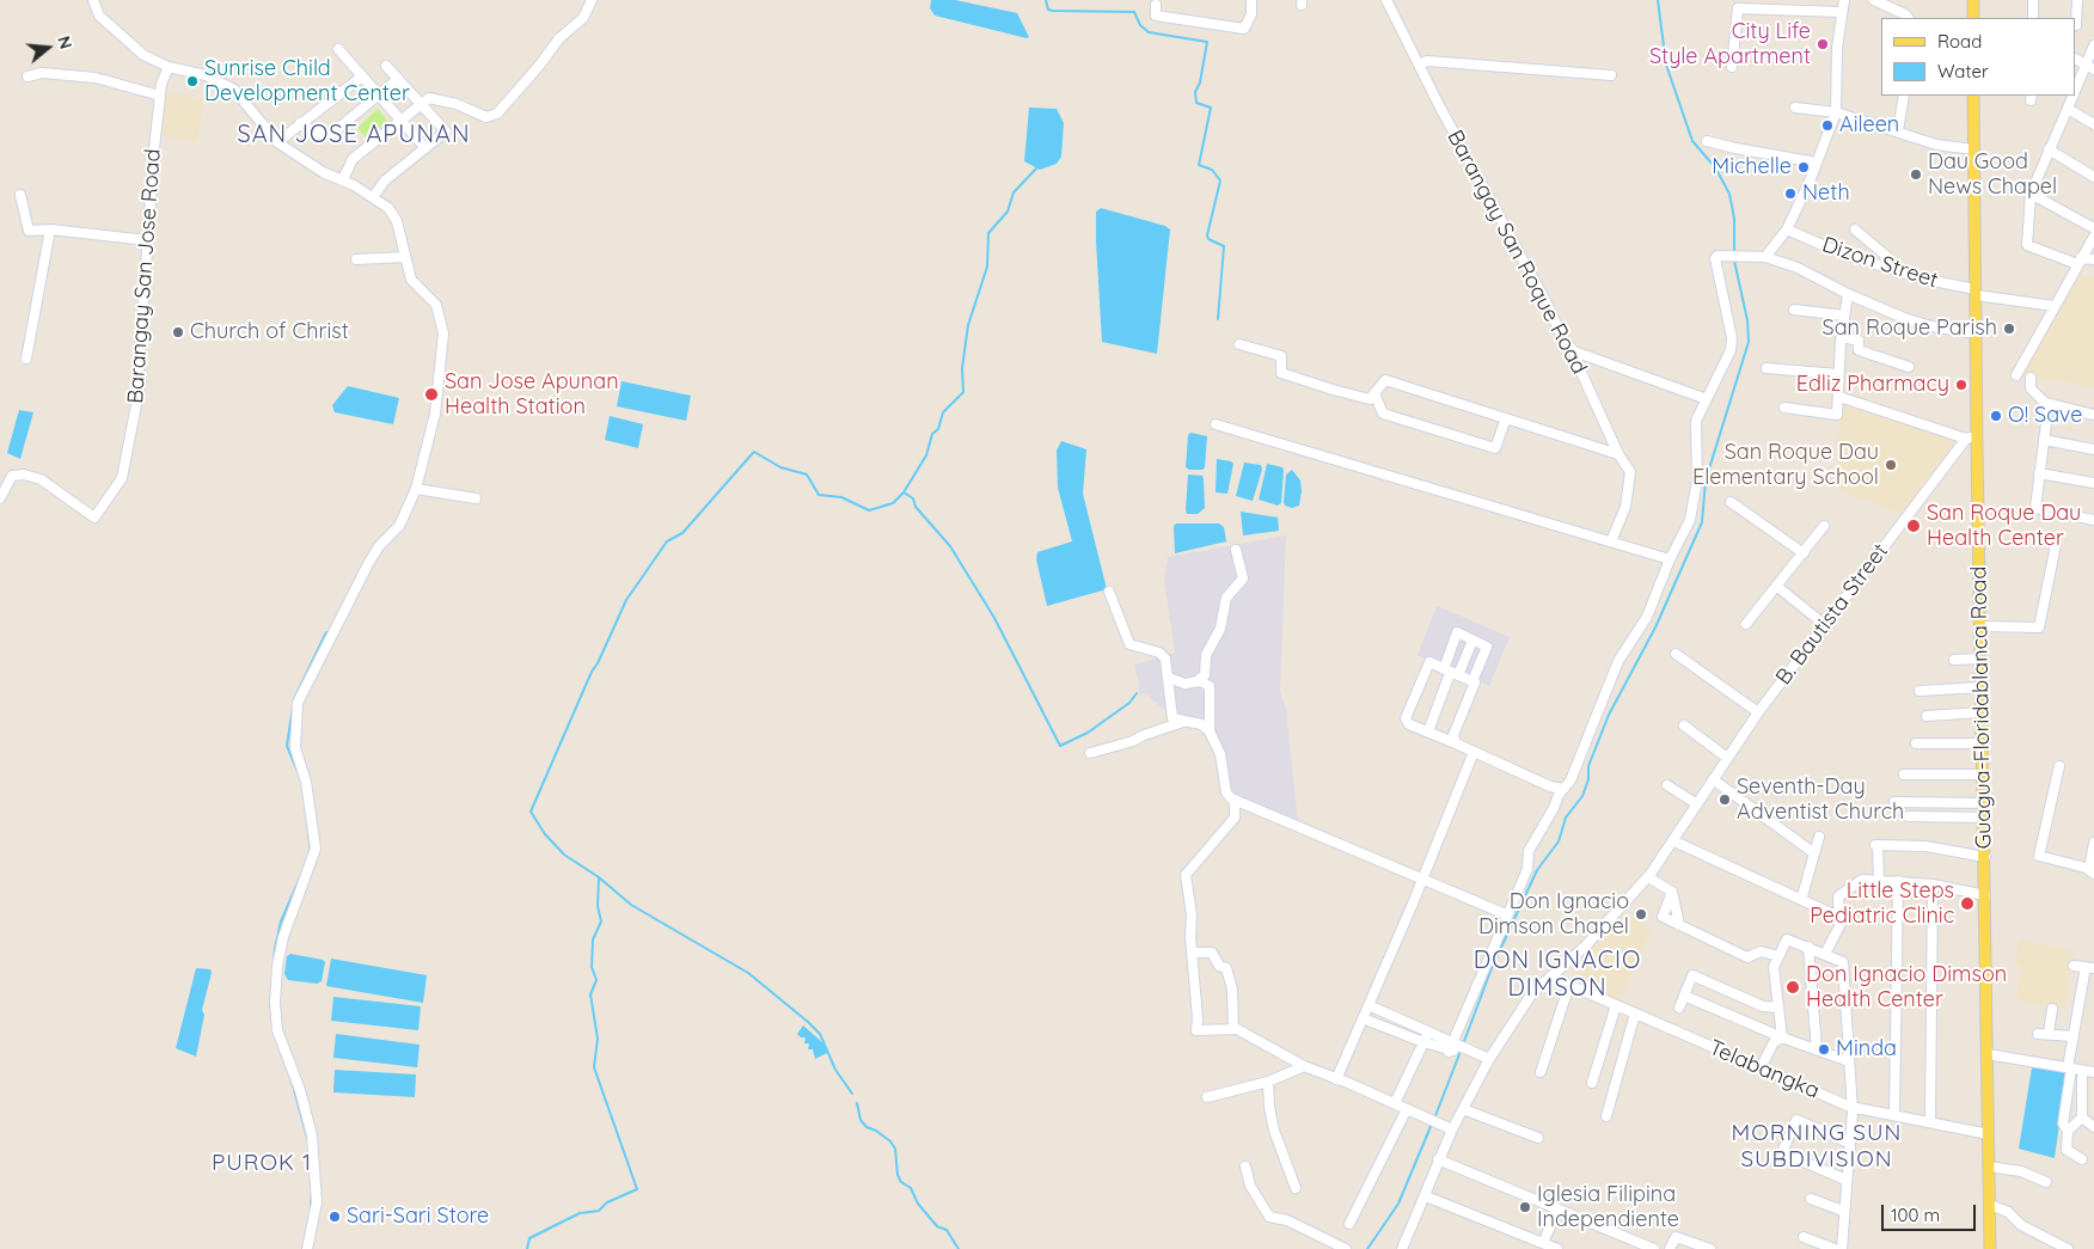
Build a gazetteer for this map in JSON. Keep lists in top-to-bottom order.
{
  "streets": {
    "main road": ["Guagua-Floridablanca Road"],
    "street": [
      "Barangay San Roque Road",
      "Dizon Street",
      "Barangay San Jose Road",
      "B. Bautista Street",
      "Telabangka"
    ]
  },
  "crossings": [
    ["Dizon Street", "Guagua-Floridablanca Road"],
    ["B. Bautista Street", "Guagua-Floridablanca Road"],
    ["B. Bautista Street", "Telabangka"],
    ["Guagua-Floridablanca Road", "Telabangka"]
  ],
  "districts": [
    "SAN JOSE APUNAN",
    "DON IGNACIO DIMSON",
    "MORNING SUN SUBDIVISION",
    "PUROK 1"
  ],
  "places": [
    "City Life Style Apartment",
    "Sunrise Child Development Center",
    "Aileen",
    "Michelle",
    "Dau Good News Chapel",
    "Neth",
    "San Roque Parish",
    "Church of Christ",
    "Edliz Pharmacy",
    "San Jose Apunan Health Station",
    "O! Save",
    "San Roque Dau Elementary School",
    "San Roque Dau Health Center",
    "Seventh-Day Adventist Church",
    "Little Steps Pediatric Clinic",
    "Don Ignacio Dimson Chapel",
    "Don Ignacio Dimson Health Center",
    "Minda",
    "Iglesia Filipina Independiente",
    "Sari-Sari Store"
  ],
  "legend": ["Road", "Water"],
  "scale_bar": "100 m",
  "north": "right"
}
